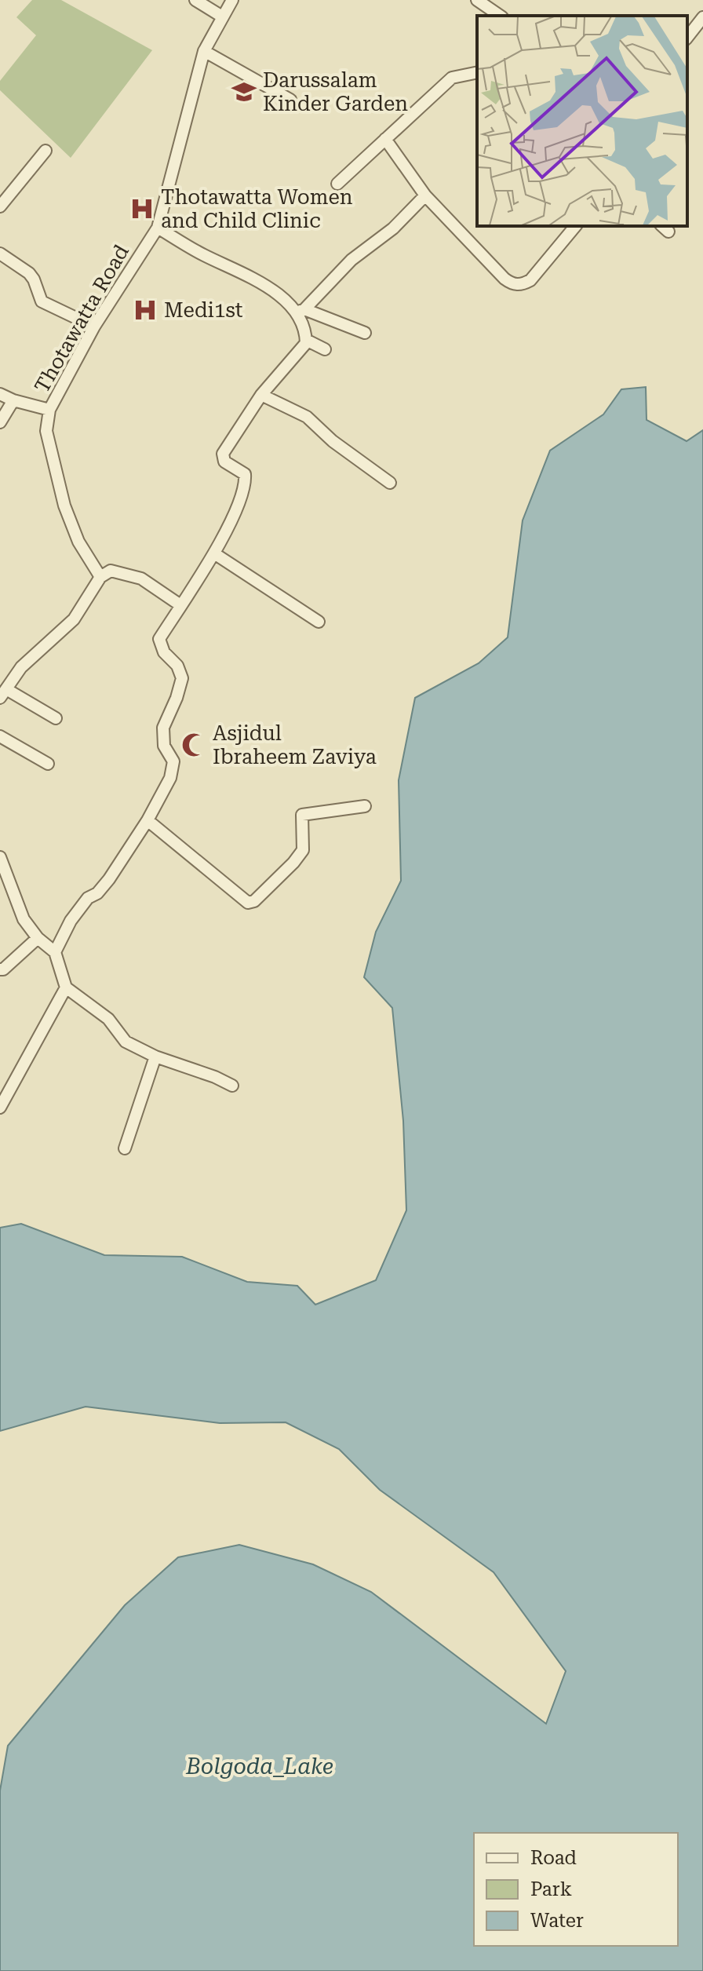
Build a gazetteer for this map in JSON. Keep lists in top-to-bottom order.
{
  "streets": {
    "street": ["Thotawatta Road"]
  },
  "water": ["Bolgoda_Lake"],
  "places": {
    "school or university": ["Darussalam Kinder Garden"],
    "hospital": ["Thotawatta Women and Child Clinic", "Medi1st"],
    "mosque": ["Asjidul Ibraheem Zaviya"]
  },
  "legend": ["Road", "Park", "Water"]
}
